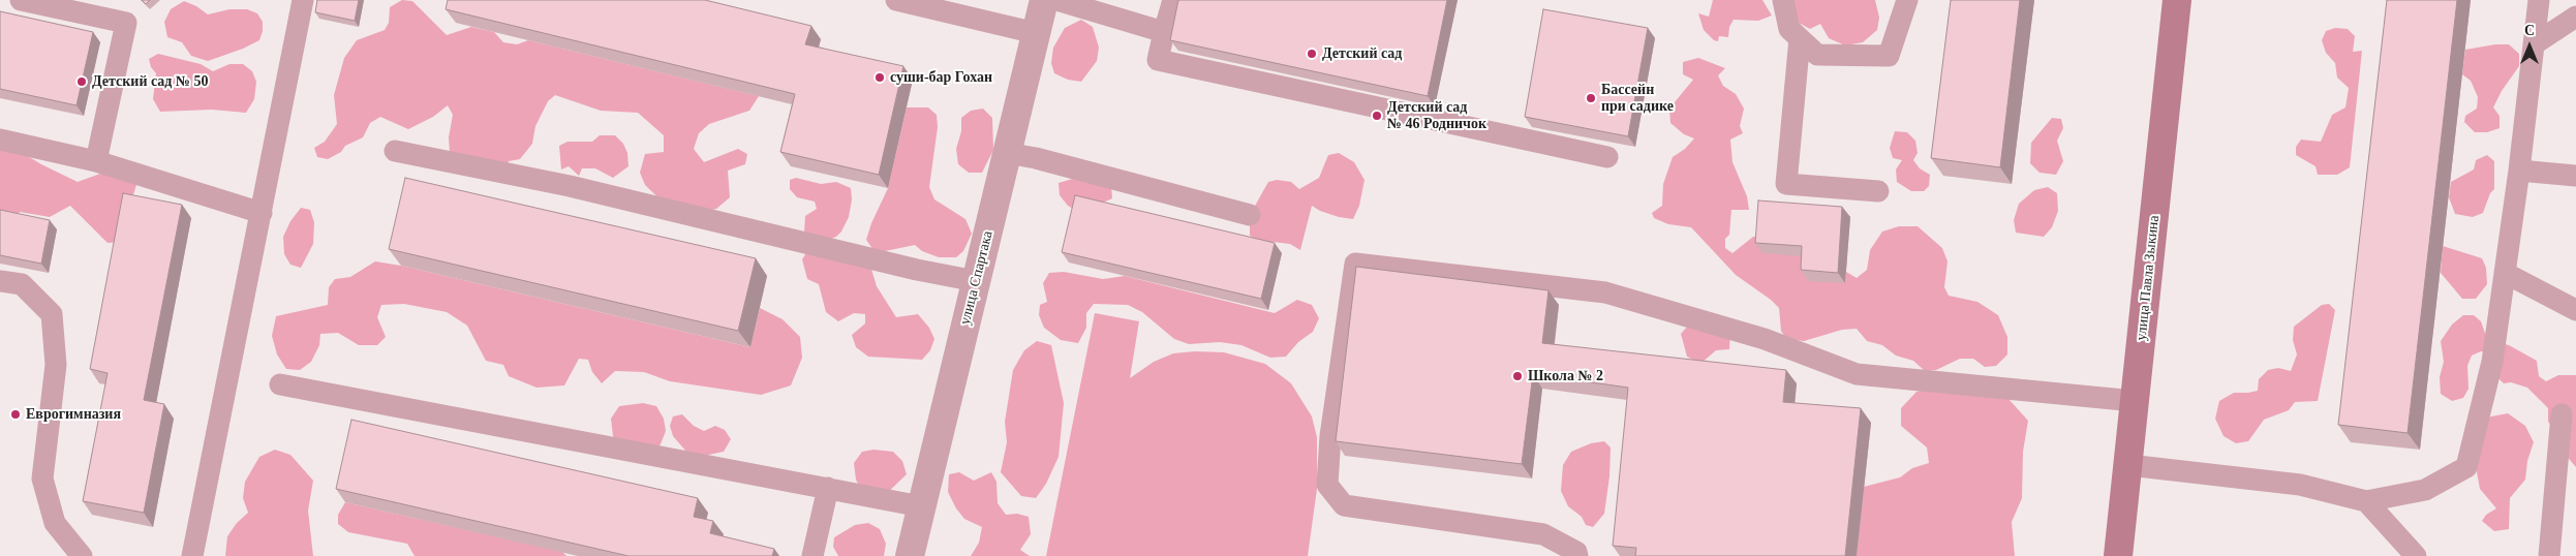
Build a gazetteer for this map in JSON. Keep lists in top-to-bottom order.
{
  "streets": {
    "main road": ["улица Павла Зыкина"],
    "street": ["улица Спартака"]
  },
  "places": [
    "Детский сад",
    "суши-бар Гохан",
    "Детский сад № 50",
    "Бассейн при садике",
    "Детский сад № 46 Родничок",
    "Школа № 2",
    "Еврогимназия"
  ],
  "north": "top"
}
